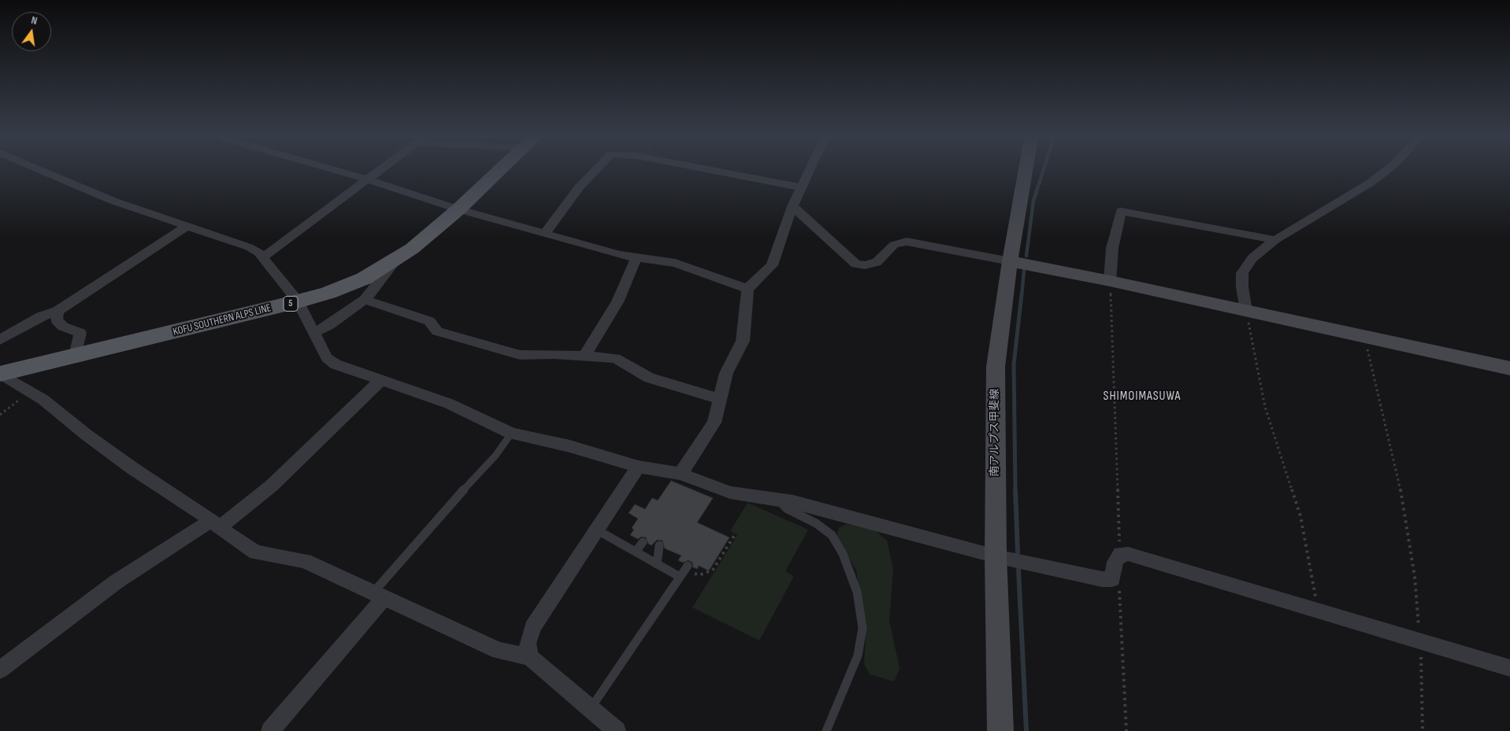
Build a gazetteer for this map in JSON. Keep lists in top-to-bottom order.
{
  "streets": {
    "main road": ["5", "KOFU SOUTHERN ALPS LINE", "南アルプス甲斐線"]
  },
  "districts": ["SHIMOIMASUWA"],
  "north": "top"
}
